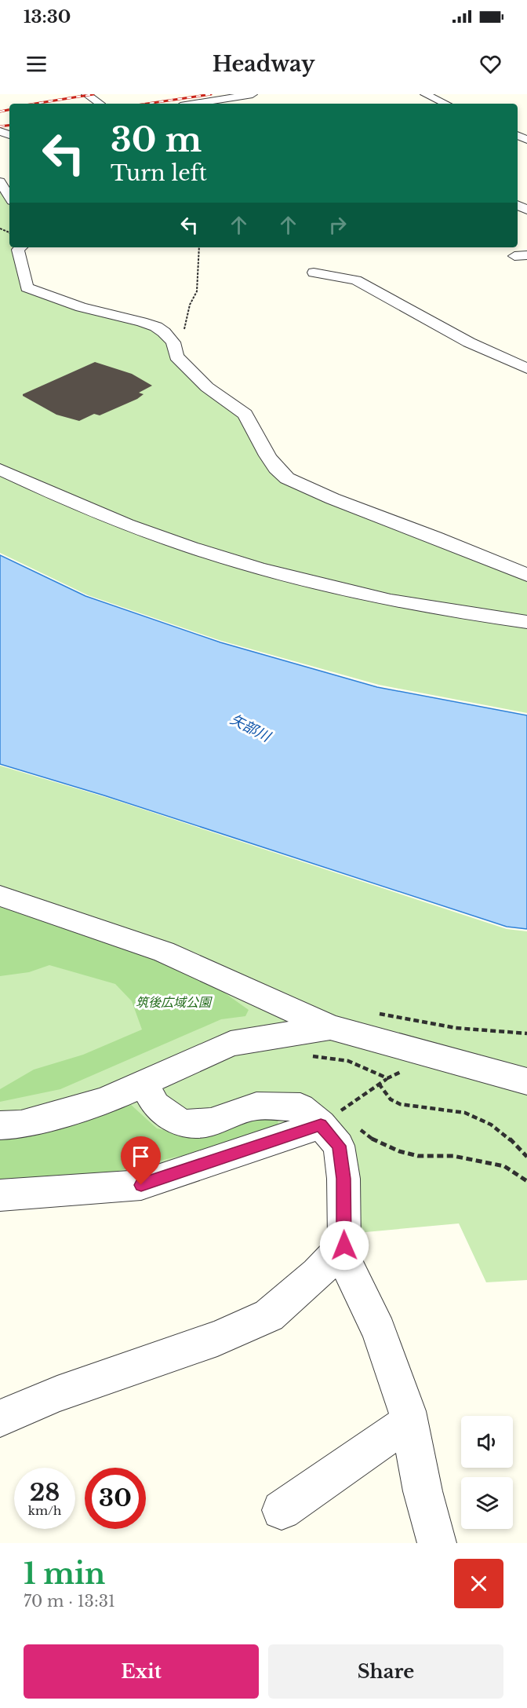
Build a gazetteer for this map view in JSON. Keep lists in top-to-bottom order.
{
  "water": ["矢部川"],
  "parks": ["筑後広域公園"],
  "page": {
    "status": "13:30",
    "header": "Headway",
    "turn": ["30 m", "Turn left"],
    "speed": "28 km/h",
    "limit": "30",
    "heading": ["1 min", "70 m · 13:31"],
    "buttons": ["Exit", "Share"]
  }
}
